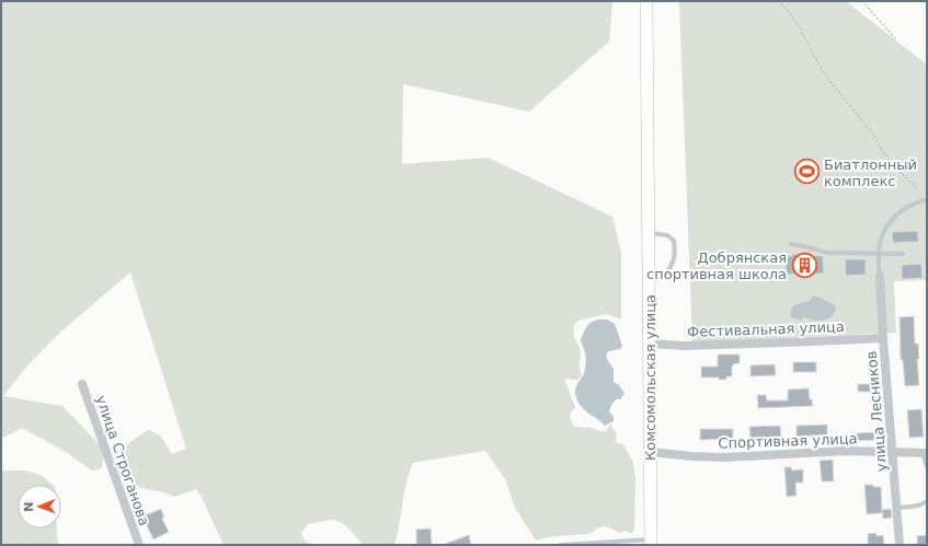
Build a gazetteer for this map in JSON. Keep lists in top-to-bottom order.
{
  "streets": {
    "main road": ["Комсомольская улица"],
    "street": [
      "Фестивальная улица",
      "улица Лесников",
      "Спортивная улица",
      "улица Строганова"
    ]
  },
  "crossings": [
    ["Фестивальная улица", "Комсомольская улица"],
    ["Фестивальная улица", "улица Лесников"],
    ["Комсомольская улица", "Спортивная улица"],
    ["улица Лесников", "Спортивная улица"]
  ],
  "places": {
    "sports": ["Биатлонный комплекс"],
    "building": ["Добрянская спортивная школа"]
  },
  "north": "left"
}
